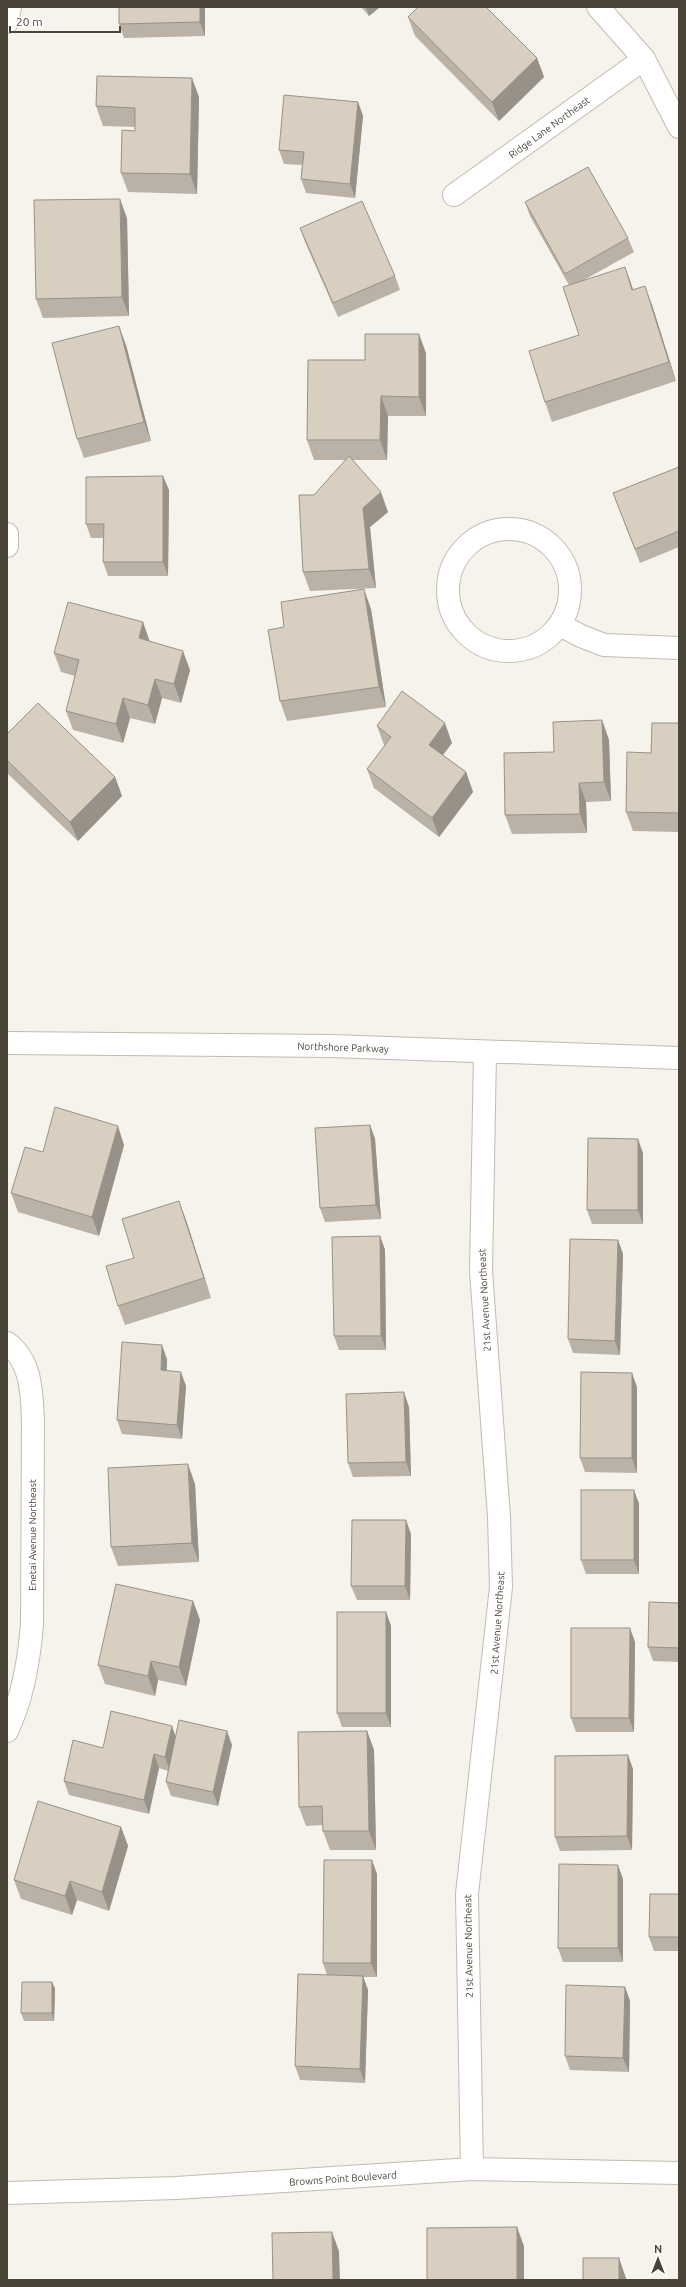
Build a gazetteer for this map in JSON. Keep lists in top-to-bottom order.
{
  "streets": {
    "street": [
      "Ridge Lane Northeast",
      "Northshore Parkway",
      "21st Avenue Northeast",
      "Enetai Avenue Northeast",
      "Browns Point Boulevard"
    ]
  },
  "crossings": [
    ["Northshore Parkway", "21st Avenue Northeast"],
    ["21st Avenue Northeast", "Browns Point Boulevard"]
  ],
  "scale_bar": "20 m",
  "north": "top"
}
